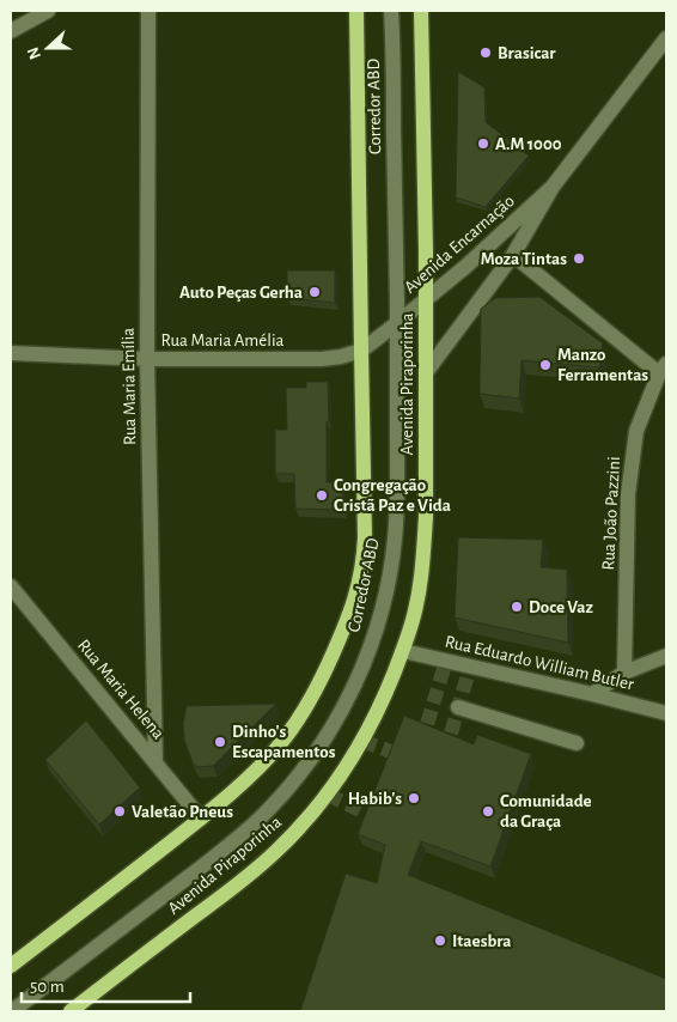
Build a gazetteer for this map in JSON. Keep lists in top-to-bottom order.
{
  "streets": {
    "main road": ["Avenida Piraporinha"],
    "street": [
      "Corredor ABD",
      "Avenida Encarnação",
      "Rua Maria Amélia",
      "Rua Maria Emília",
      "Rua João Pazzini",
      "Rua Eduardo William Butler",
      "Rua Maria Helena"
    ]
  },
  "crossings": [
    ["Corredor ABD", "Avenida Encarnação"],
    ["Avenida Encarnação", "Rua Maria Amélia"],
    ["Avenida Encarnação", "Avenida Piraporinha"],
    ["Rua Maria Amélia", "Rua Maria Emília"],
    ["Avenida Piraporinha", "Rua Eduardo William Butler"],
    ["Rua Maria Emília", "Rua Maria Helena"]
  ],
  "places": [
    "Brasicar",
    "A.M 1000",
    "Moza Tintas",
    "Auto Peças Gerha",
    "Manzo Ferramentas",
    "Congregação Cristã Paz e Vida",
    "Doce Vaz",
    "Dinho's Escapamentos",
    "Habib's",
    "Valetão Pneus",
    "Comunidade da Graça",
    "Itaesbra"
  ],
  "scale_bar": "50 m",
  "north": "left"
}
